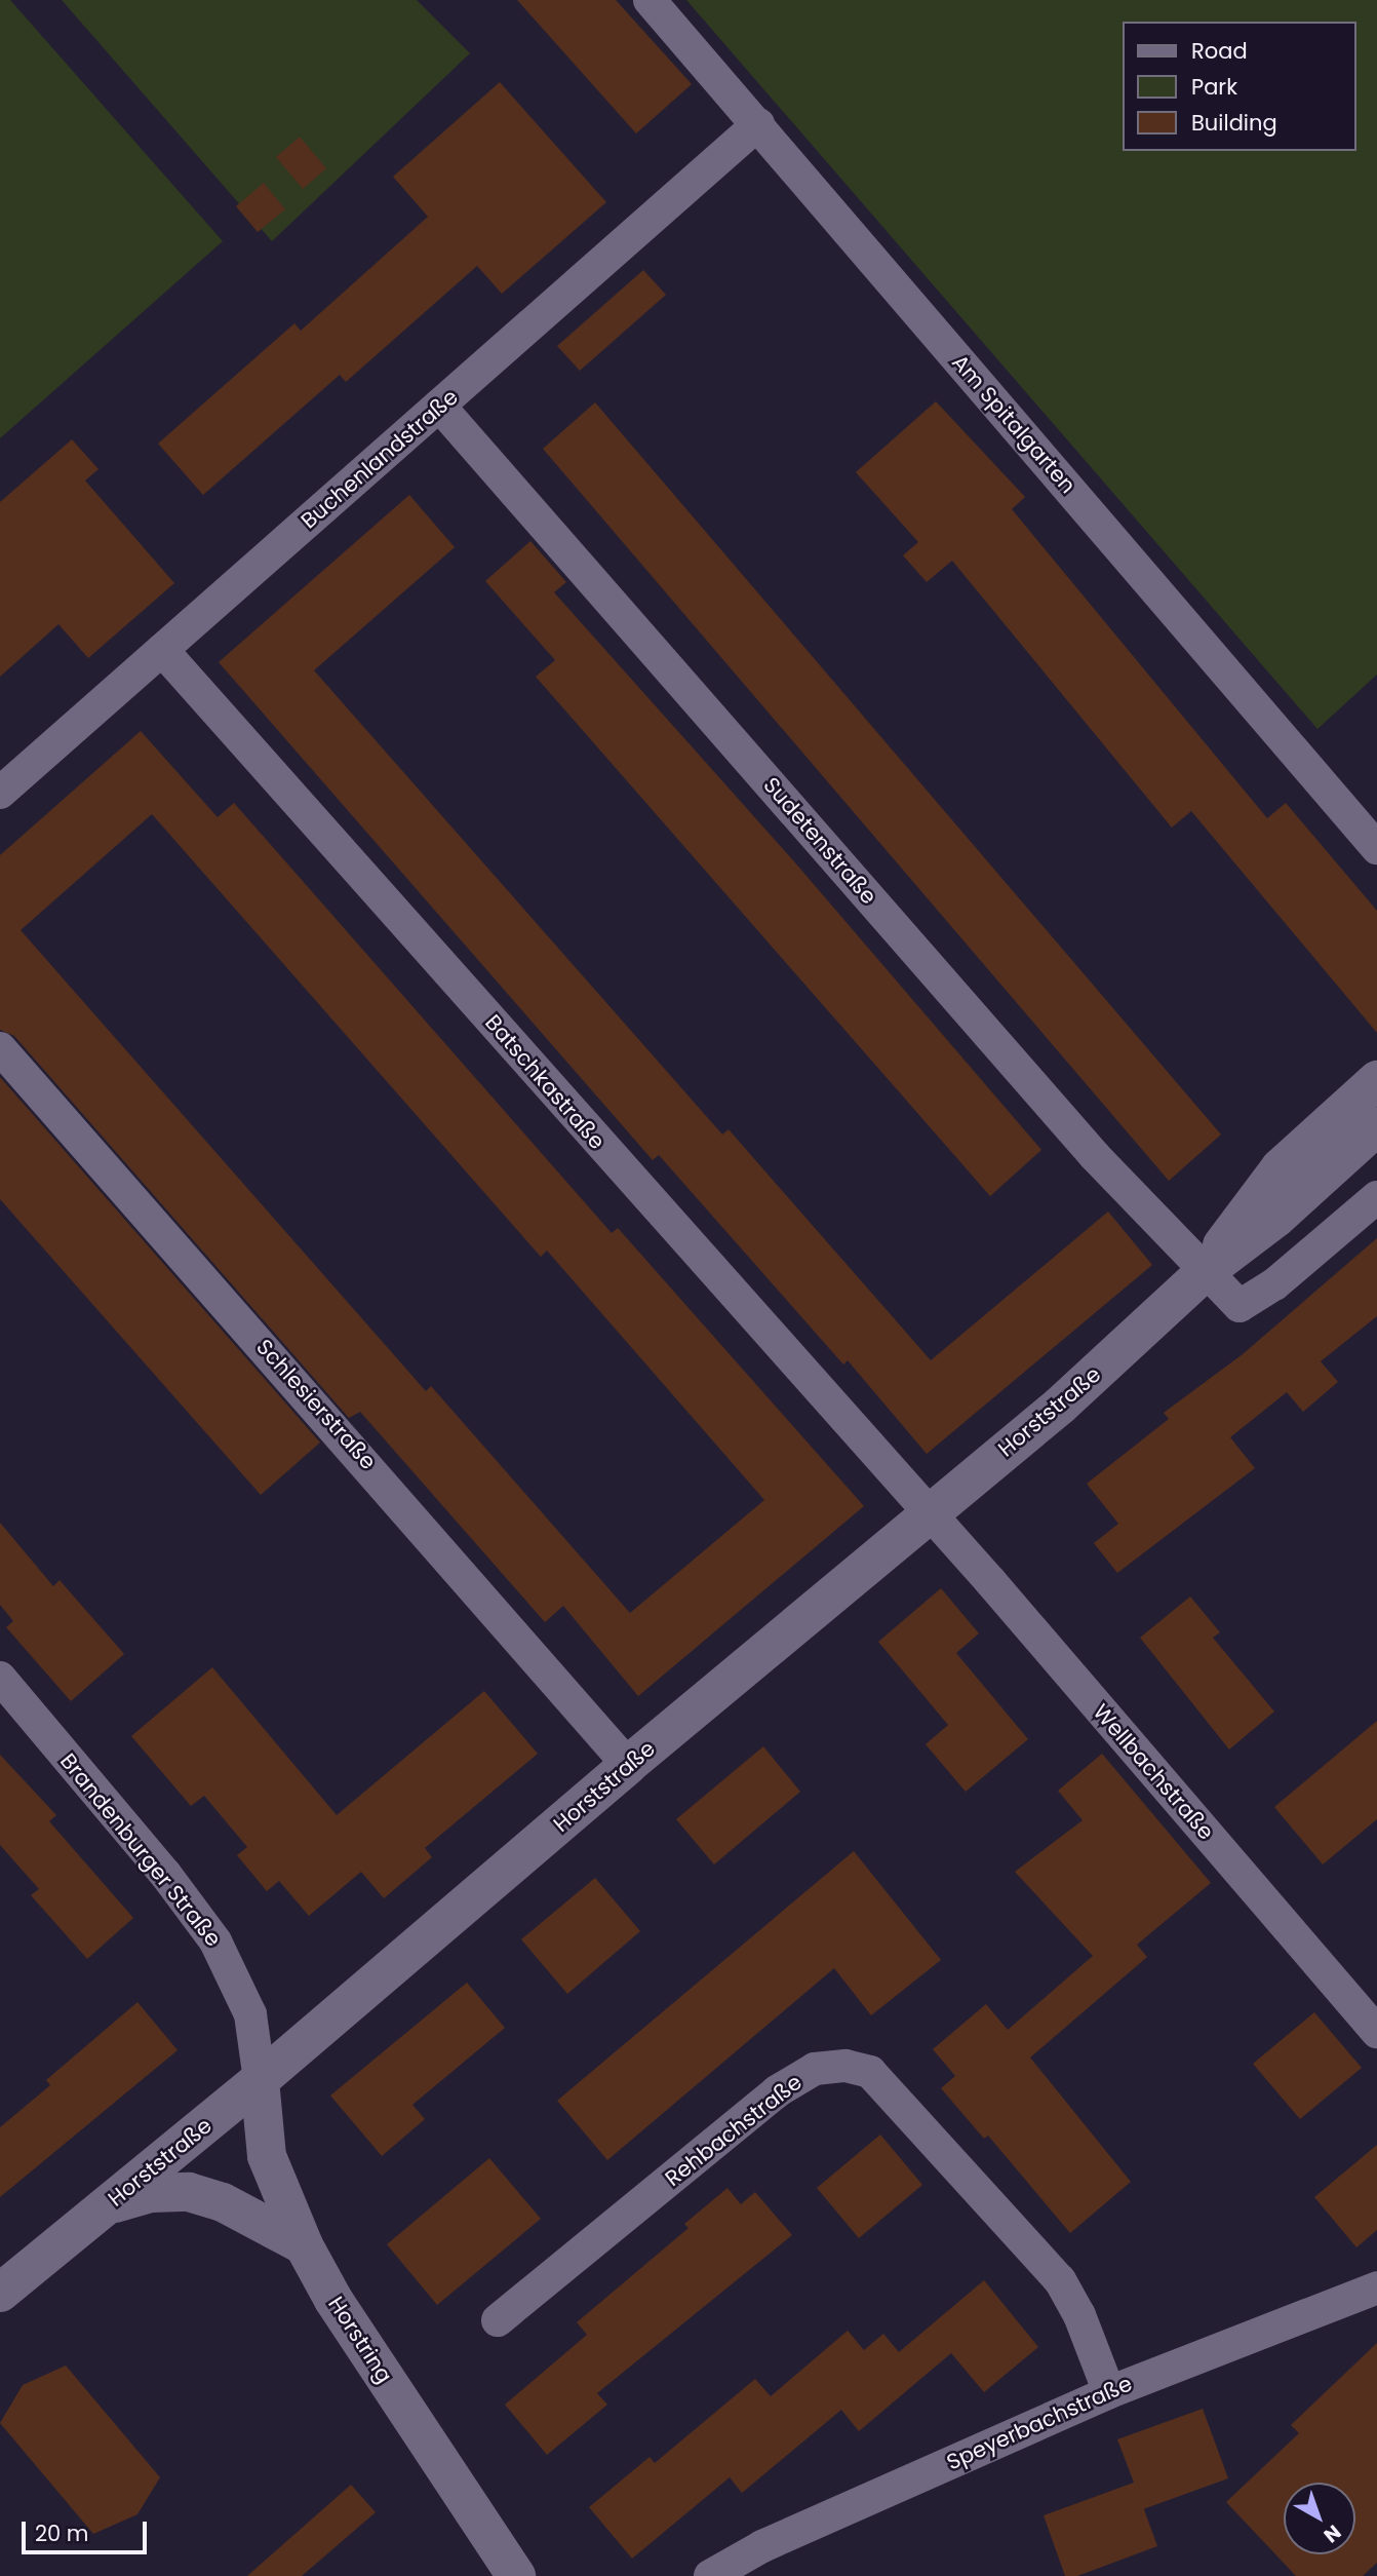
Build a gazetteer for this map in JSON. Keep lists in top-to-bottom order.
{
  "streets": {
    "street": [
      "Am Spitalgarten",
      "Buchenlandstraße",
      "Sudetenstraße",
      "Batschkastraße",
      "Schlesierstraße",
      "Horststraße",
      "Wellbachstraße",
      "Brandenburger Straße",
      "Rehbachstraße",
      "Horstring",
      "Speyerbachstraße"
    ]
  },
  "crossings": [
    ["Am Spitalgarten", "Buchenlandstraße"],
    ["Buchenlandstraße", "Sudetenstraße"],
    ["Buchenlandstraße", "Batschkastraße"],
    ["Sudetenstraße", "Horststraße"],
    ["Batschkastraße", "Horststraße"],
    ["Batschkastraße", "Wellbachstraße"],
    ["Schlesierstraße", "Horststraße"],
    ["Horststraße", "Wellbachstraße"],
    ["Horststraße", "Brandenburger Straße"],
    ["Horststraße", "Horstring"],
    ["Brandenburger Straße", "Horstring"],
    ["Rehbachstraße", "Speyerbachstraße"]
  ],
  "legend": ["Road", "Park", "Building"],
  "scale_bar": "20 m",
  "north": "bottom right"
}
